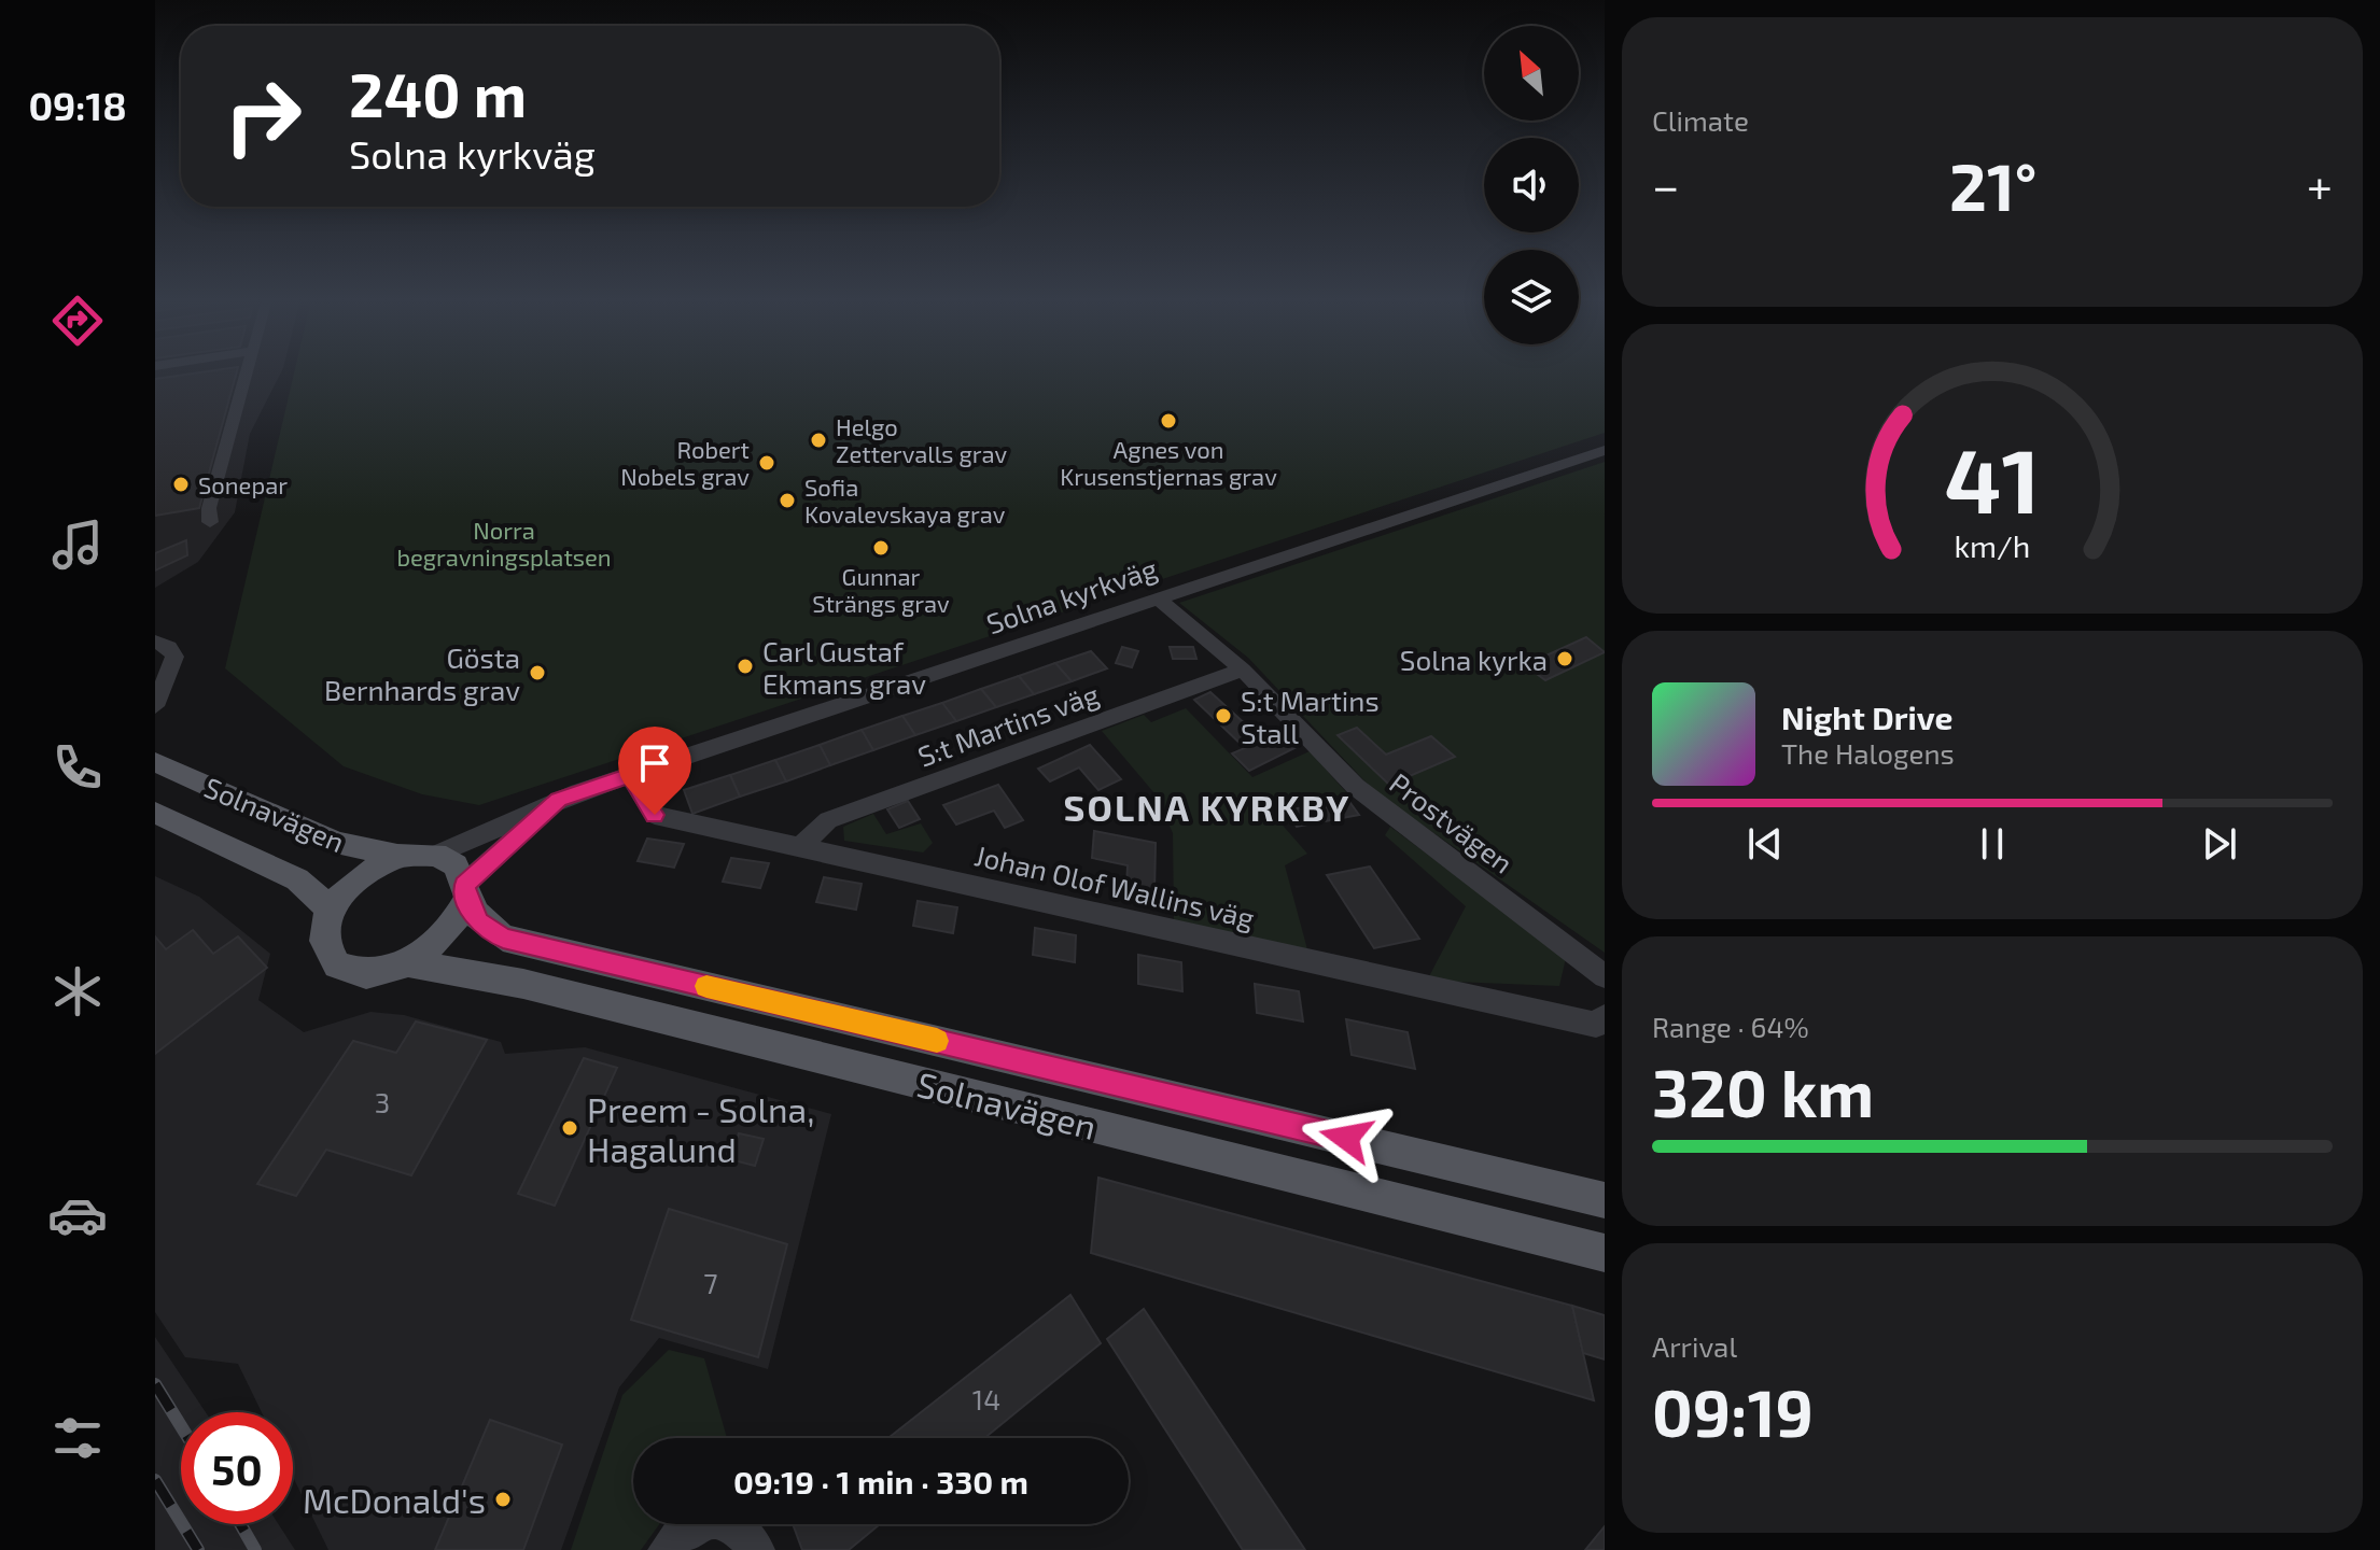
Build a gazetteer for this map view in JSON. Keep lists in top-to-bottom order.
{
  "streets": {
    "main road": ["Solnavägen"],
    "street": [
      "Solna kyrkväg",
      "S:t Martins väg",
      "Prostvägen",
      "Johan Olof Wallins väg"
    ]
  },
  "crossings": [
    ["Solna kyrkväg", "Solnavägen"],
    ["Solna kyrkväg", "Prostvägen"],
    ["Solna kyrkväg", "Johan Olof Wallins väg"],
    ["S:t Martins väg", "Prostvägen"],
    ["S:t Martins väg", "Johan Olof Wallins väg"]
  ],
  "districts": ["SOLNA KYRKBY"],
  "parks": ["Norra begravningsplatsen"],
  "places": [
    "Agnes von Krusenstjernas grav",
    "Helgo Zettervalls grav",
    "Robert Nobels grav",
    "Sonepar",
    "Sofia Kovalevskaya grav",
    "Gunnar Strängs grav",
    "Solna kyrka",
    "Carl Gustaf Ekmans grav",
    "Gösta Bernhards grav",
    "S:t Martins Stall",
    "Preem - Solna, Hagalund",
    "McDonald's"
  ],
  "house_numbers": ["3", "7", "14"],
  "north": "top left",
  "page": {
    "tabs": "09:18",
    "tile": [
      "Climate",
      ["Range · 64%", "320 km"],
      ["Arrival", "09:19"]
    ],
    "turn": ["240 m", "Solna kyrkväg"],
    "heat": ["−", "21°", "+"],
    "song": ["Night Drive", "The Halogens"],
    "limit": "50",
    "trip": "09:19 · 1 min · 330 m",
    "gauge": ["41", "km/h"]
  }
}
